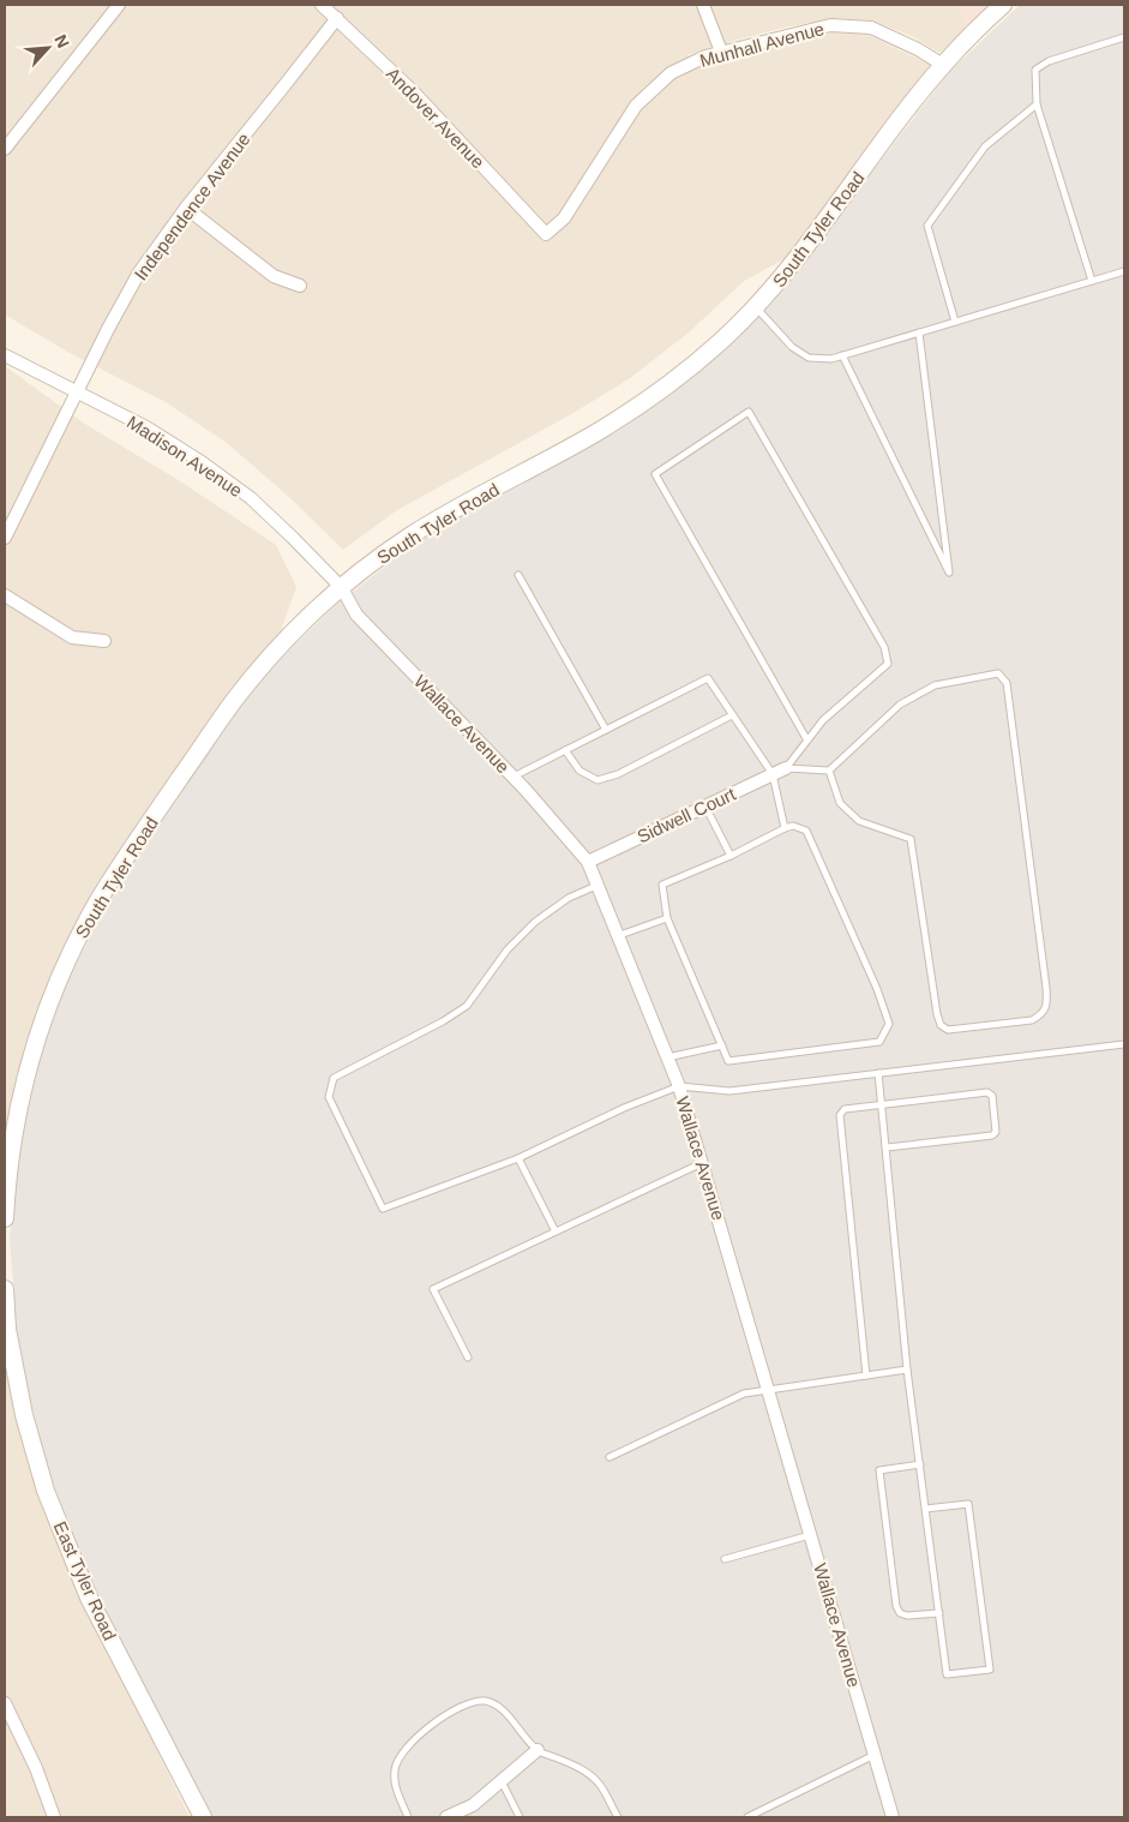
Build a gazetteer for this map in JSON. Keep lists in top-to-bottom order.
{
  "streets": {
    "street": [
      "Munhall Avenue",
      "Andover Avenue",
      "Independence Avenue",
      "South Tyler Road",
      "Madison Avenue",
      "Wallace Avenue",
      "Sidwell Court",
      "East Tyler Road"
    ]
  },
  "crossings": [
    ["Munhall Avenue", "Andover Avenue"],
    ["Munhall Avenue", "South Tyler Road"],
    ["Andover Avenue", "Independence Avenue"],
    ["Independence Avenue", "Madison Avenue"],
    ["South Tyler Road", "Madison Avenue"],
    ["South Tyler Road", "Wallace Avenue"],
    ["Madison Avenue", "Wallace Avenue"],
    ["Wallace Avenue", "Sidwell Court"]
  ],
  "north": "top right"
}
